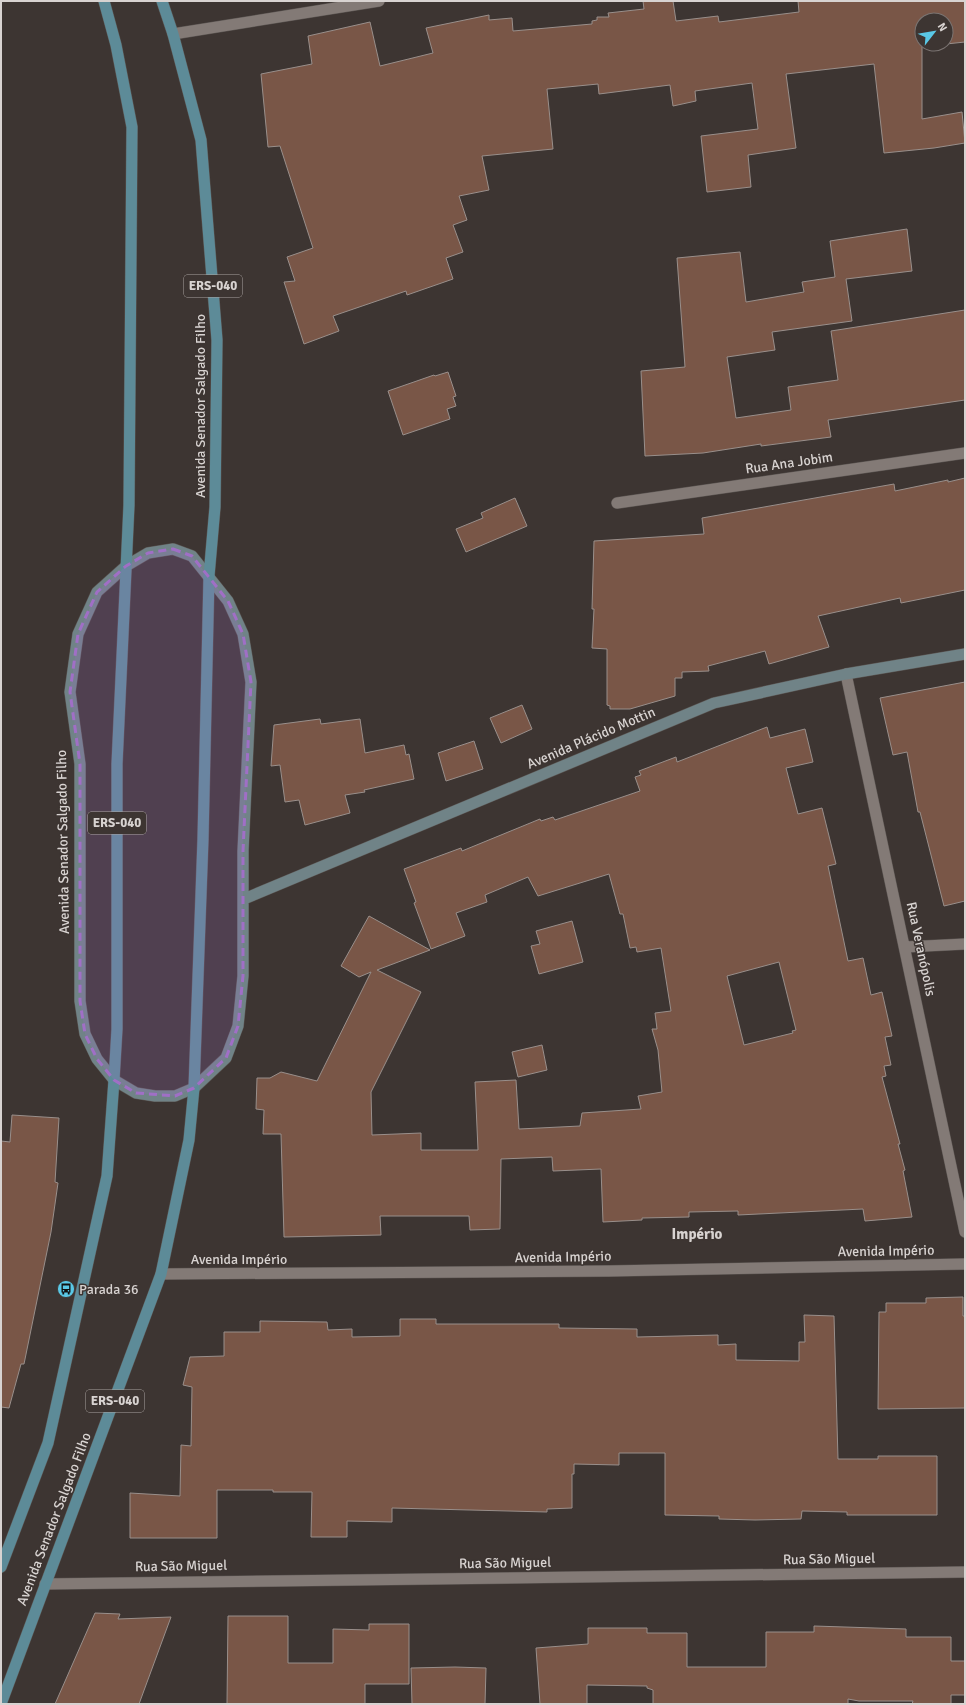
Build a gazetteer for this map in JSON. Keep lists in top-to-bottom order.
{
  "streets": {
    "main road": ["ERS-040", "Avenida Senador Salgado Filho", "Avenida Plácido Mottin"],
    "street": [
      "Rua Ana Jobim",
      "Rua Veranópolis",
      "Avenida Império",
      "Rua São Miguel"
    ]
  },
  "crossings": [
    ["ERS-040", "Avenida Senador Salgado Filho"],
    ["Avenida Senador Salgado Filho", "Avenida Plácido Mottin"],
    ["Avenida Senador Salgado Filho", "Avenida Império"],
    ["Avenida Senador Salgado Filho", "Rua São Miguel"],
    ["Avenida Plácido Mottin", "Rua Veranópolis"]
  ],
  "districts": ["Império"],
  "places": {
    "bus stop": ["Parada 36"]
  },
  "north": "top right"
}
